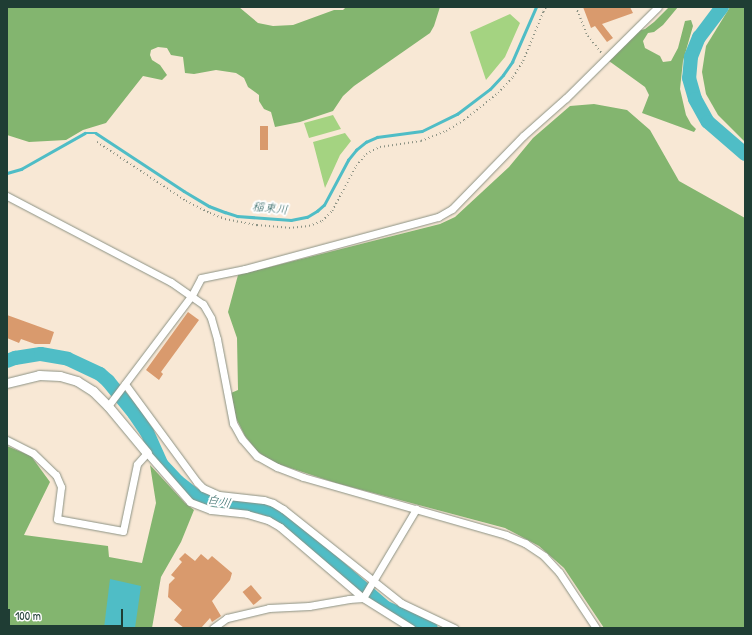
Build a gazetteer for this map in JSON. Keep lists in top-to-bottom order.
{
  "water": ["稲束川", "白川"],
  "scale_bar": "100 m"
}
